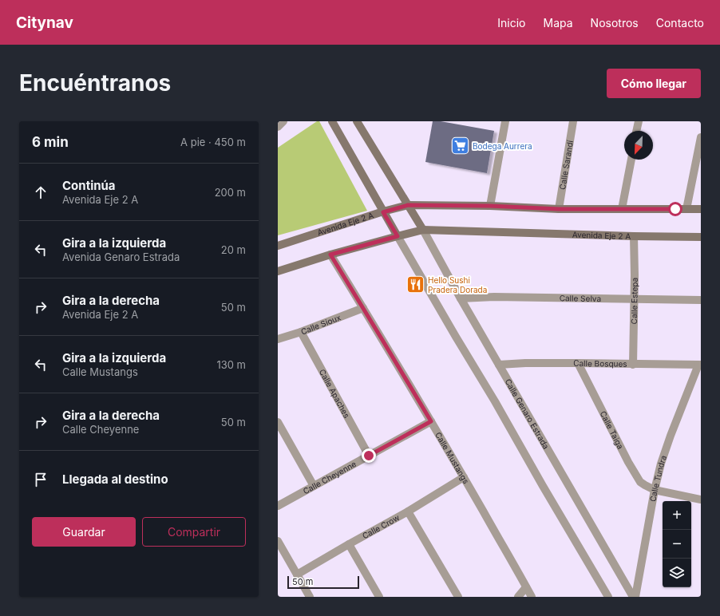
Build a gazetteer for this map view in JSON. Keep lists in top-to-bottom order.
{
  "streets": {
    "street": [
      "Calle Sarandí",
      "Avenida Eje 2 A",
      "Calle Selva",
      "Calle Estepa",
      "Calle Sioux",
      "Calle Bosques",
      "Calle Apaches",
      "Calle Genaro Estrada",
      "Calle Taiga",
      "Calle Mustangs",
      "Calle Cheyenne",
      "Calle Tundra",
      "Calle Crow"
    ]
  },
  "crossings": [
    ["Calle Sarandí", "Avenida Eje 2 A"],
    ["Avenida Eje 2 A", "Calle Estepa"],
    ["Avenida Eje 2 A", "Calle Genaro Estrada"],
    ["Avenida Eje 2 A", "Calle Mustangs"],
    ["Calle Selva", "Calle Estepa"],
    ["Calle Selva", "Calle Genaro Estrada"],
    ["Calle Estepa", "Calle Bosques"],
    ["Calle Sioux", "Calle Apaches"],
    ["Calle Sioux", "Calle Mustangs"],
    ["Calle Bosques", "Calle Genaro Estrada"],
    ["Calle Bosques", "Calle Taiga"],
    ["Calle Bosques", "Calle Tundra"],
    ["Calle Apaches", "Calle Cheyenne"],
    ["Calle Taiga", "Calle Tundra"],
    ["Calle Mustangs", "Calle Cheyenne"],
    ["Calle Mustangs", "Calle Crow"]
  ],
  "places": {
    "supermarket": ["Bodega Aurrera"],
    "restaurant": ["Hello Sushi Pradera Dorada"]
  },
  "scale_bar": "50 m",
  "north": "bottom left",
  "page": {
    "header": "Citynav",
    "nav": [
      "Inicio",
      "Mapa",
      "Nosotros",
      "Contacto"
    ],
    "buttons": [
      "Cómo llegar",
      ["Guardar", "Compartir"]
    ],
    "title": "Encuéntranos",
    "heading": ["6 min", "A pie · 450 m"],
    "list": [
      ["Continúa", "Avenida Eje 2 A", "200 m"],
      ["Gira a la izquierda", "Avenida Genaro Estrada", "20 m"],
      ["Gira a la derecha", "Avenida Eje 2 A", "50 m"],
      ["Gira a la izquierda", "Calle Mustangs", "130 m"],
      ["Gira a la derecha", "Calle Cheyenne", "50 m"],
      "Llegada al destino"
    ],
    "map_buttons": ["+", "−"],
    "scale": "50 m"
  }
}
